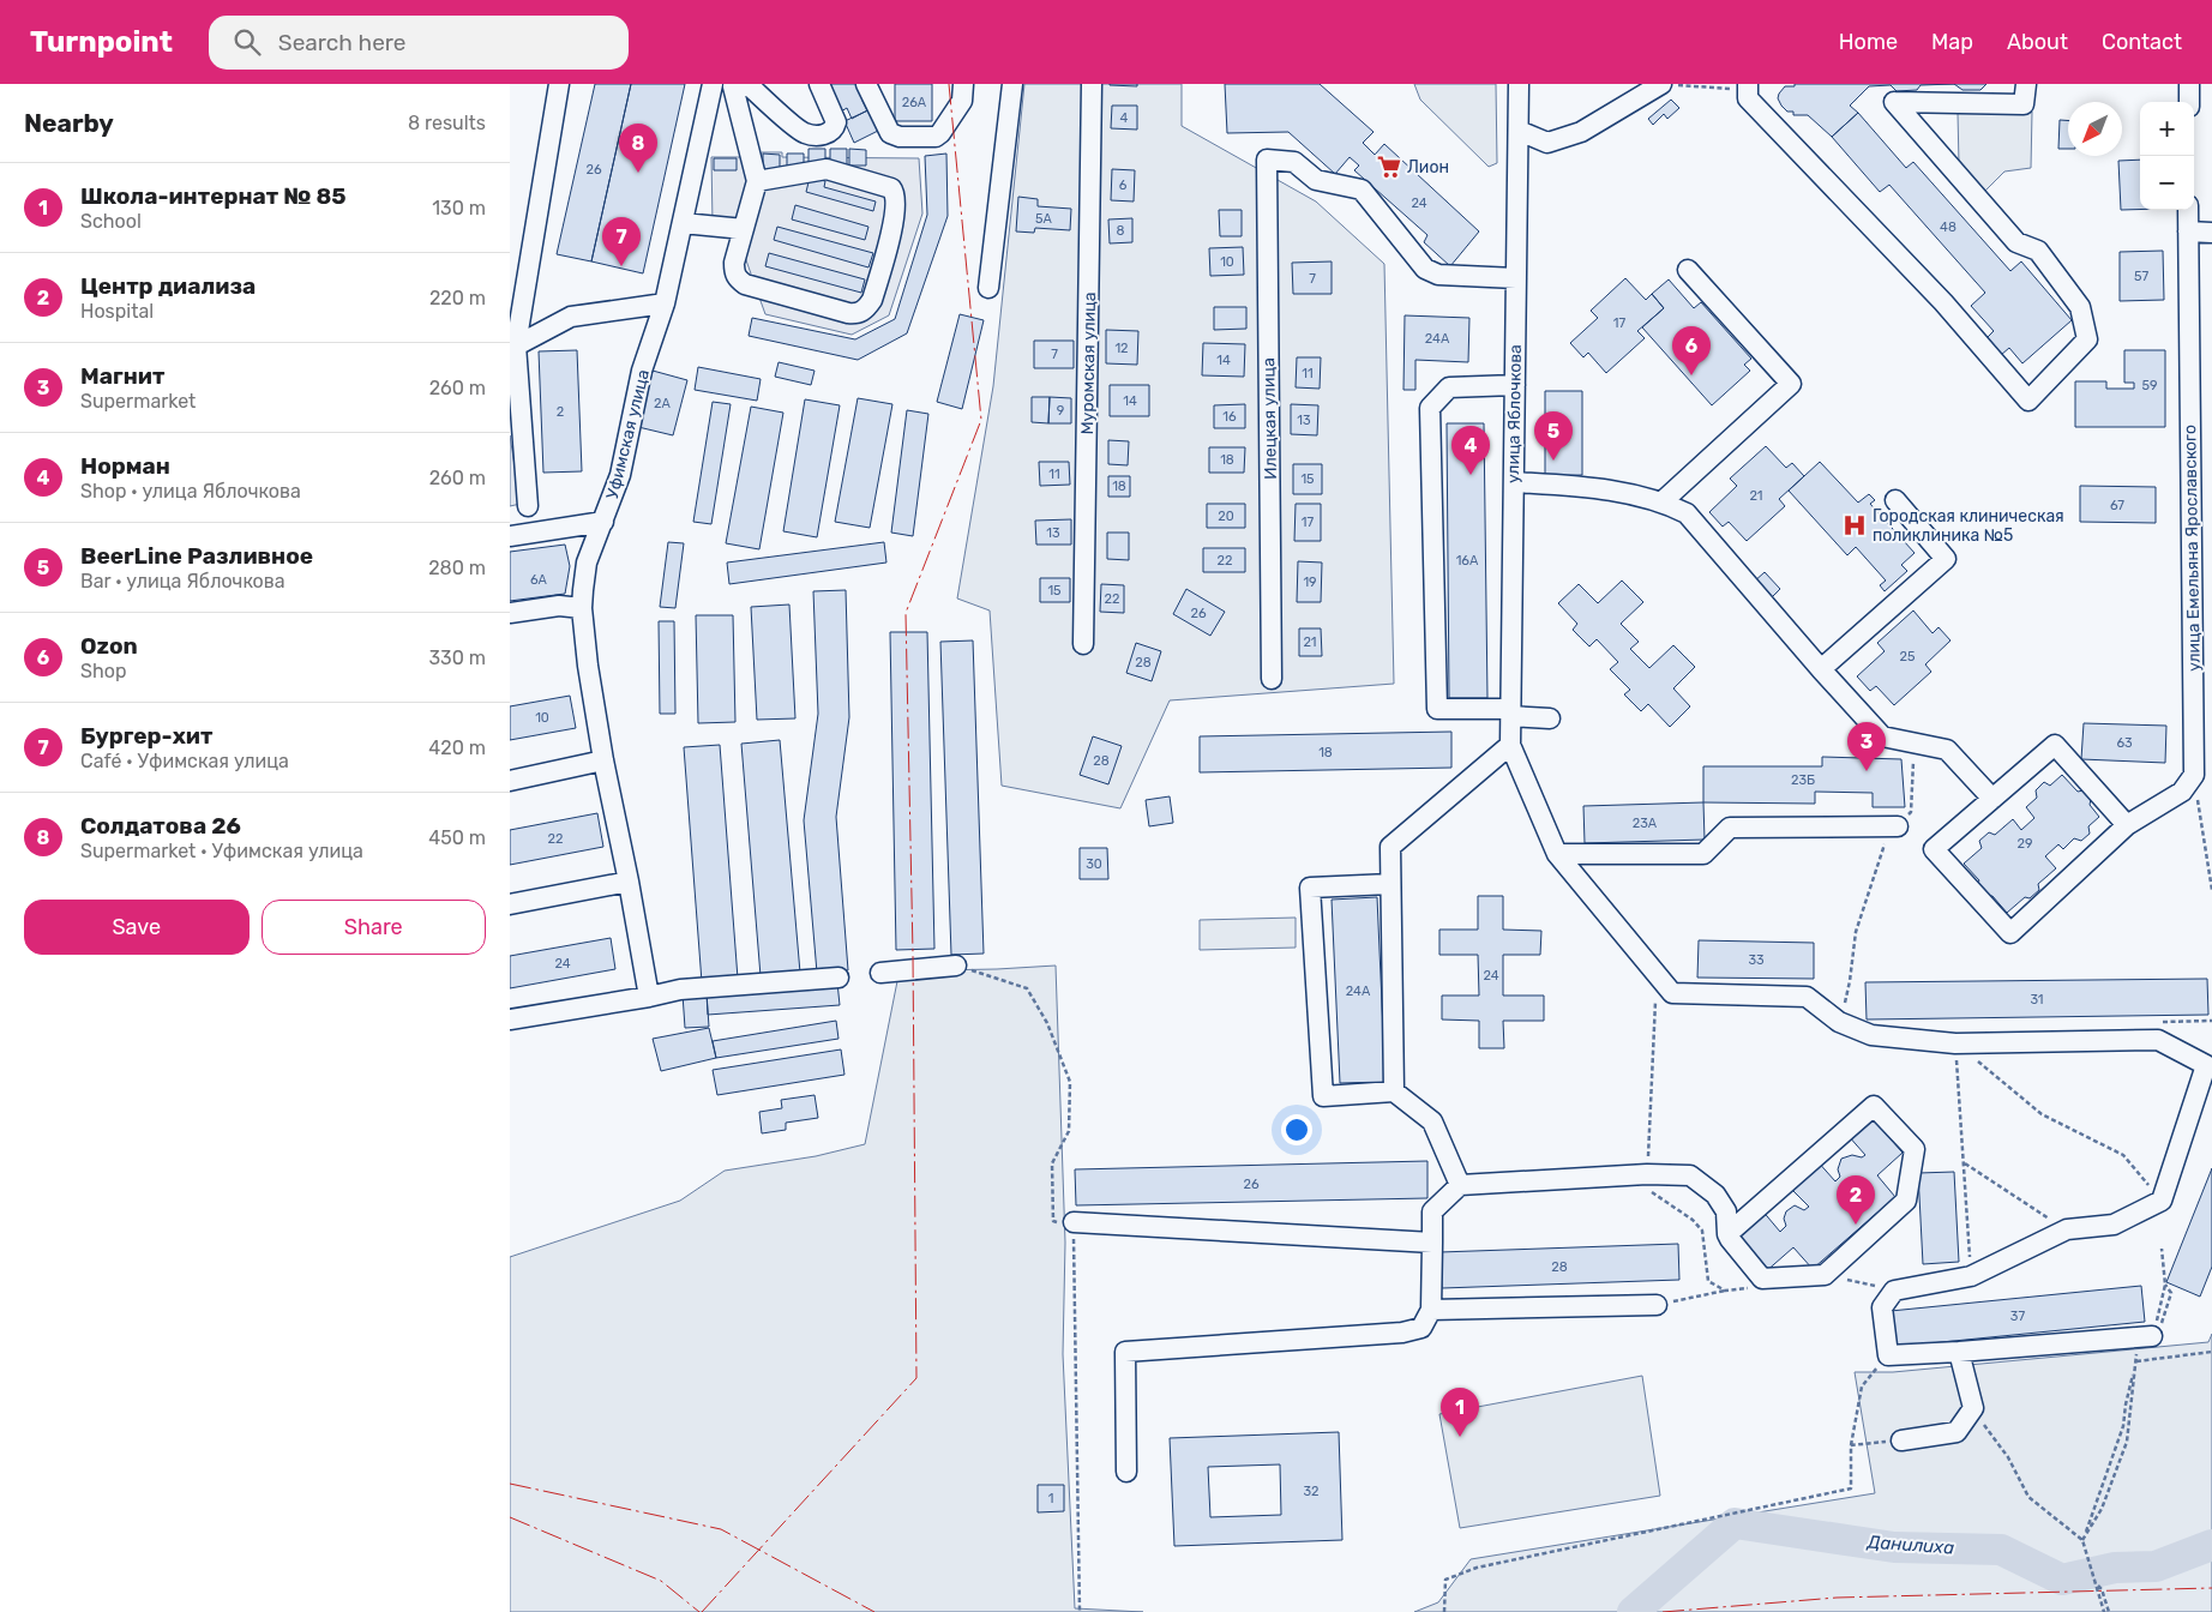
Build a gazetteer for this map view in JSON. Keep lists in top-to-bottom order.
{
  "streets": {
    "street": [
      "Муромская улица",
      "улица Яблочкова",
      "Илецкая улица",
      "Уфимская улица",
      "улица Емельяна Ярославского"
    ]
  },
  "crossings": [
    ["улица Яблочкова", "Илецкая улица"]
  ],
  "water": ["Данилиха"],
  "places": {
    "supermarket": ["Лион"],
    "hospital": ["Городская клиническая поликлиника №5"]
  },
  "house_numbers": [
    "26А",
    "4",
    "26",
    "6",
    "24",
    "5А",
    "48",
    "8",
    "10",
    "57",
    "7",
    "17",
    "24А",
    "12",
    "7",
    "14",
    "11",
    "59",
    "14",
    "2А",
    "9",
    "2",
    "16",
    "13",
    "18",
    "11",
    "15",
    "18",
    "21",
    "67",
    "20",
    "17",
    "13",
    "22",
    "16А",
    "6А",
    "19",
    "15",
    "22",
    "26",
    "21",
    "25",
    "28",
    "10",
    "63",
    "18",
    "28",
    "23Б",
    "23А",
    "22",
    "29",
    "30",
    "33",
    "24",
    "24",
    "24А",
    "31",
    "26",
    "28",
    "37",
    "32",
    "1"
  ],
  "north": "bottom left",
  "page": {
    "header": "Turnpoint",
    "search": "Search here",
    "nav": [
      "Home",
      "Map",
      "About",
      "Contact"
    ],
    "heading": ["Nearby", "8 results"],
    "map_buttons": ["+", "−"],
    "pins": [
      "8",
      "7",
      "6",
      "5",
      "4",
      "3",
      "2",
      "1"
    ],
    "list": [
      {
        "mark": "1",
        "name": "Школа-интернат № 85",
        "note": "School",
        "value": "130 m"
      },
      {
        "mark": "2",
        "name": "Центр диализа",
        "note": "Hospital",
        "value": "220 m"
      },
      {
        "mark": "3",
        "name": "Магнит",
        "note": "Supermarket",
        "value": "260 m"
      },
      {
        "mark": "4",
        "name": "Норман",
        "note": "Shop · улица Яблочкова",
        "value": "260 m"
      },
      {
        "mark": "5",
        "name": "BeerLine Разливное",
        "note": "Bar · улица Яблочкова",
        "value": "280 m"
      },
      {
        "mark": "6",
        "name": "Ozon",
        "note": "Shop",
        "value": "330 m"
      },
      {
        "mark": "7",
        "name": "Бургер-хит",
        "note": "Café · Уфимская улица",
        "value": "420 m"
      },
      {
        "mark": "8",
        "name": "Солдатова 26",
        "note": "Supermarket · Уфимская улица",
        "value": "450 m"
      }
    ],
    "buttons": ["Save", "Share"]
  }
}
